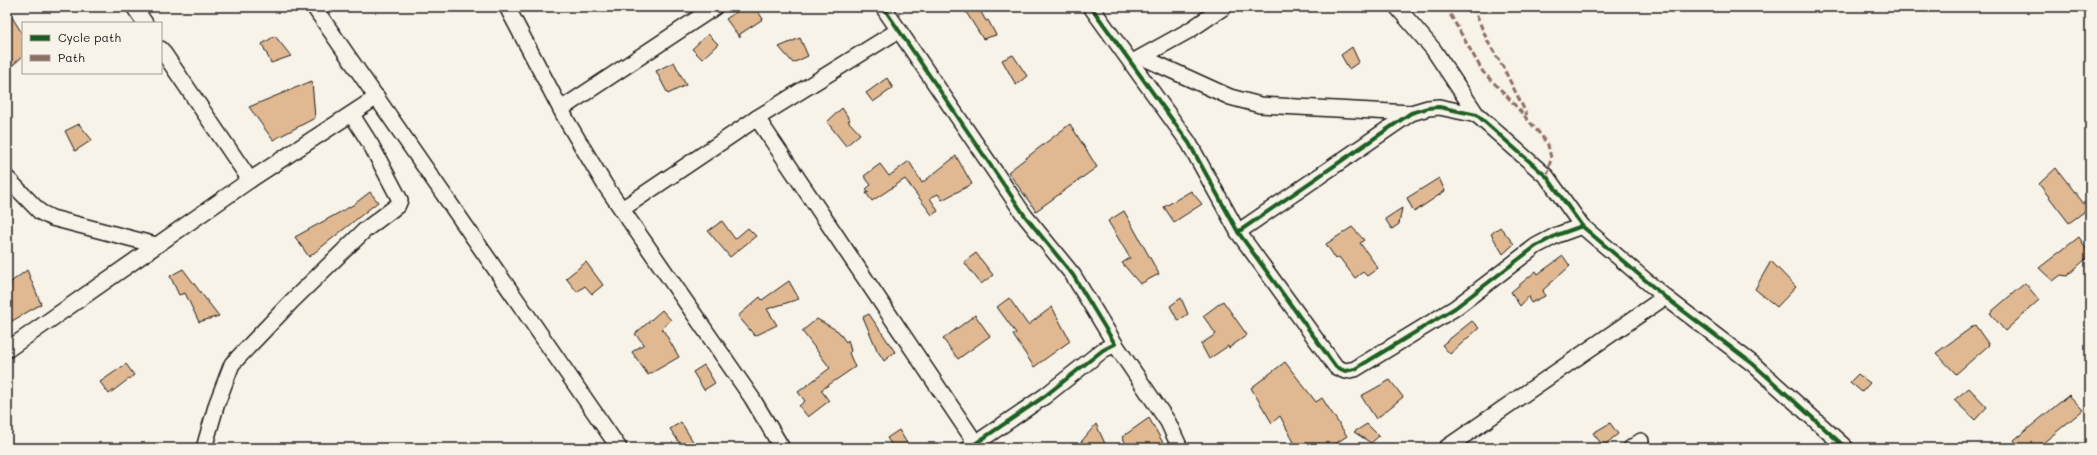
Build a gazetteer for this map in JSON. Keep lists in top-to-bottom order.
{
  "legend": ["Cycle path", "Path"]
}
